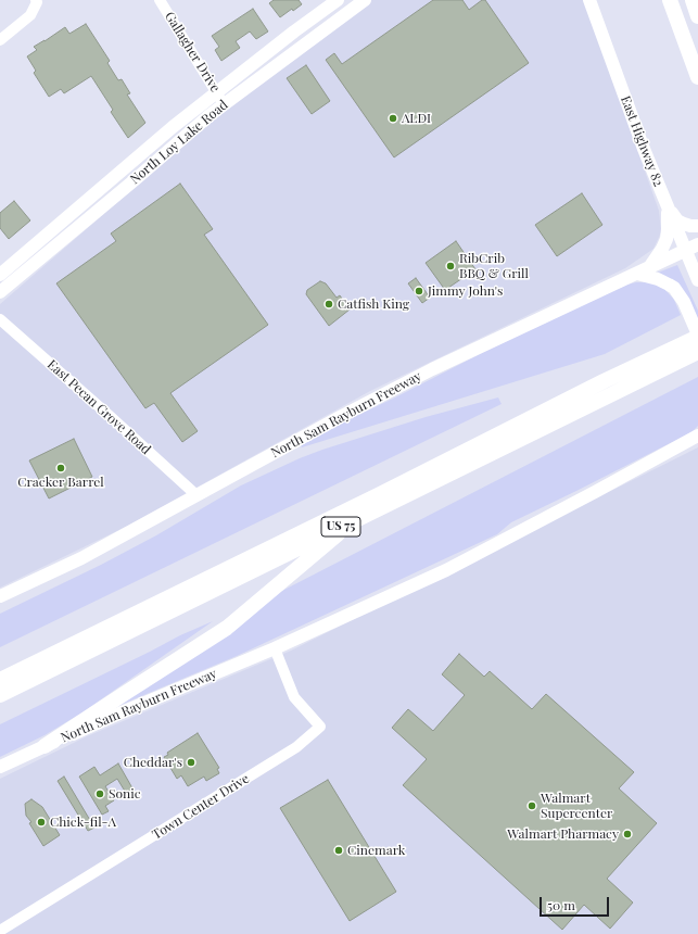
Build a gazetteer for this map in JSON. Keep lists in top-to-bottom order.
{
  "streets": {
    "highway": ["US 75"],
    "main road": ["East Highway 82", "North Loy Lake Road", "North Sam Rayburn Freeway"],
    "street": ["Gallagher Drive", "East Pecan Grove Road", "Town Center Drive"]
  },
  "crossings": [
    ["Gallagher Drive", "North Loy Lake Road"],
    ["East Highway 82", "North Sam Rayburn Freeway"],
    ["East Pecan Grove Road", "North Sam Rayburn Freeway"],
    ["North Sam Rayburn Freeway", "Town Center Drive"]
  ],
  "places": [
    "ALDI",
    "RibCrib BBQ & Grill",
    "Jimmy John's",
    "Catfish King",
    "Cracker Barrel",
    "Cheddar's",
    "Sonic",
    "Walmart Supercenter",
    "Chick-fil-A",
    "Walmart Pharmacy",
    "Cinemark"
  ],
  "scale_bar": "50 m"
}
